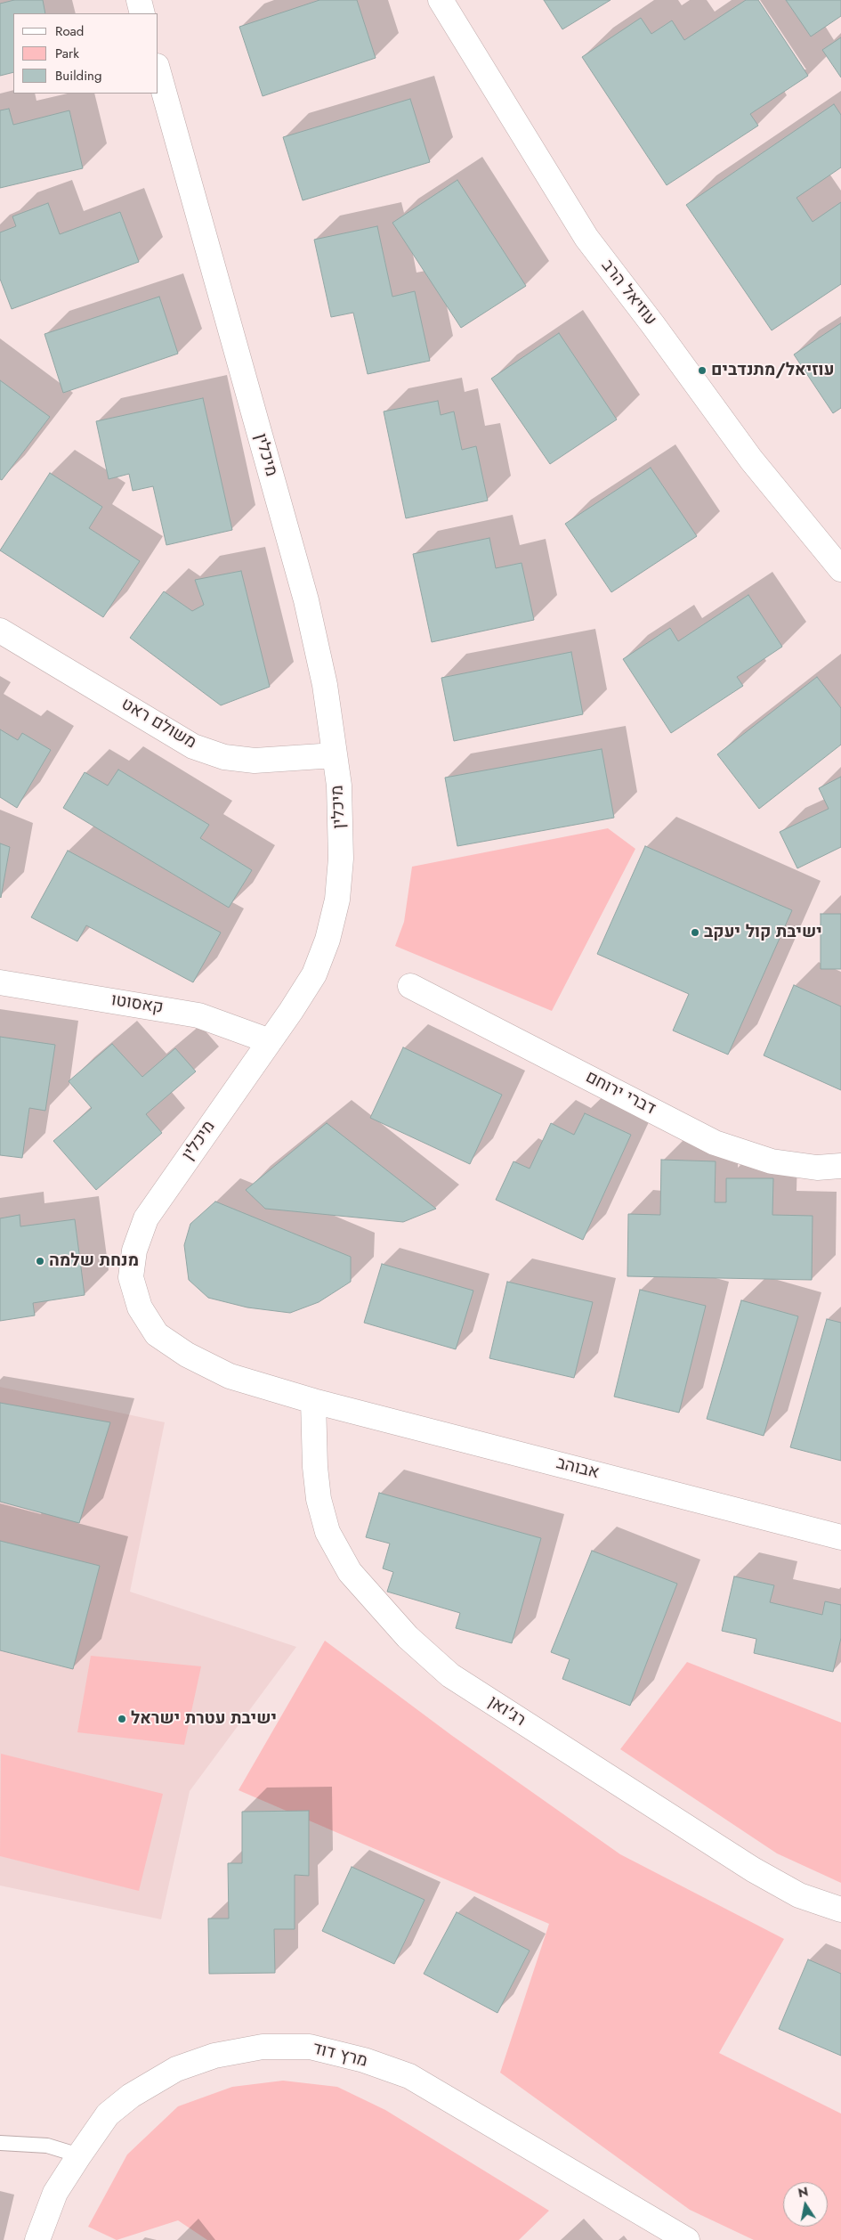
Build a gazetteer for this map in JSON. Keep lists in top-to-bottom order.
{
  "streets": {
    "street": [
      "עוזיאל הרב",
      "מיכלין",
      "משולם ראט",
      "קאסוטו",
      "דברי ירוחם",
      "אבוהב",
      "רג'ואן",
      "מרץ דוד"
    ]
  },
  "crossings": [
    ["מיכלין", "משולם ראט"],
    ["מיכלין", "קאסוטו"],
    ["מיכלין", "אבוהב"],
    ["מיכלין", "רג'ואן"],
    ["אבוהב", "רג'ואן"]
  ],
  "places": [
    "עוזיאל/מתנדבים",
    "ישיבת קול יעקב",
    "מנחת שלמה",
    "ישיבת עטרת ישראל"
  ],
  "legend": ["Road", "Park", "Building"],
  "north": "top"
}
